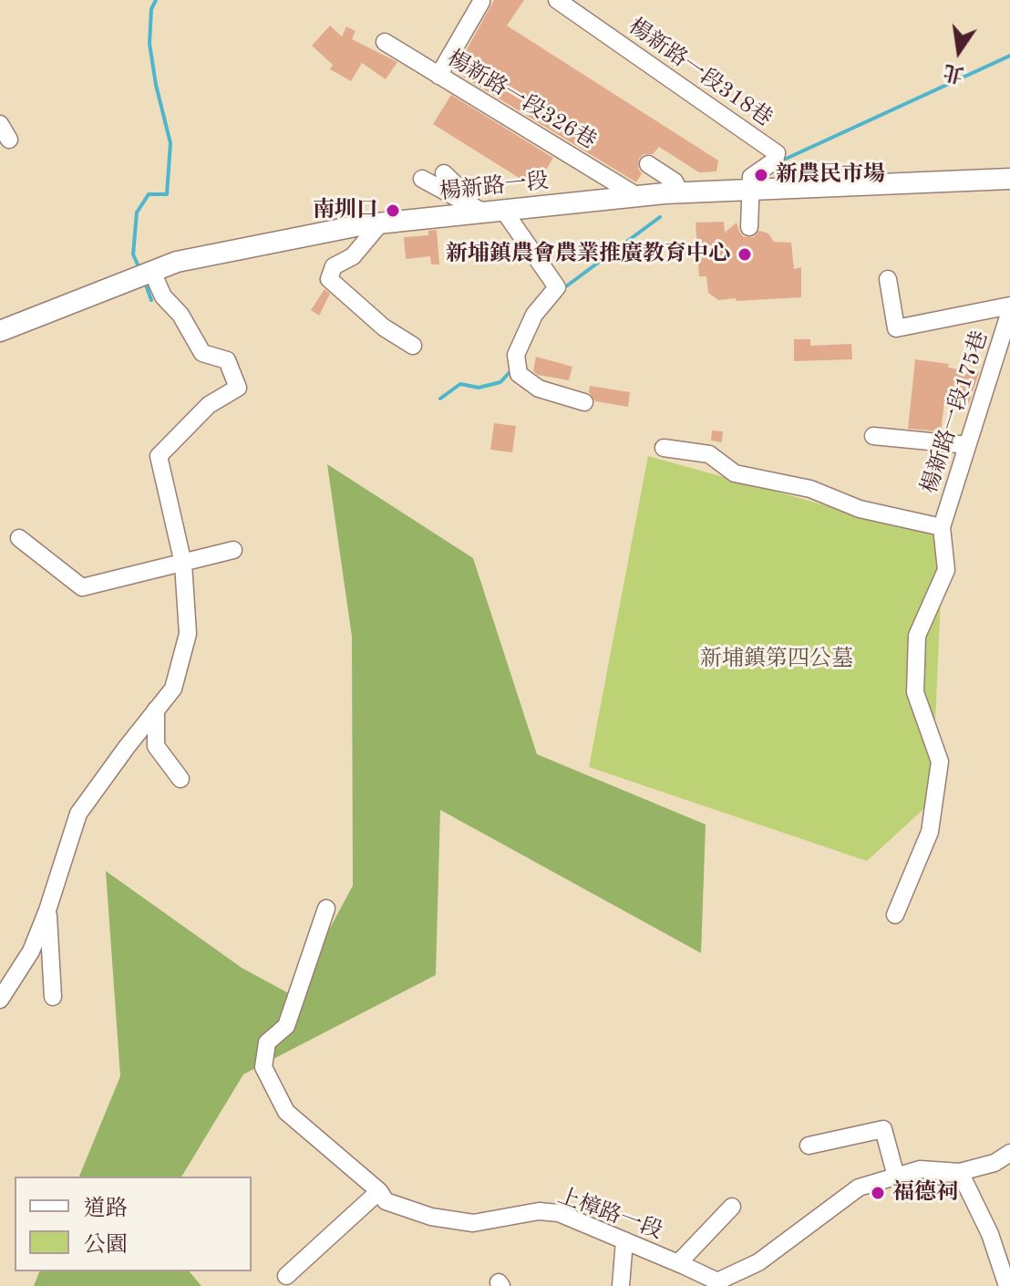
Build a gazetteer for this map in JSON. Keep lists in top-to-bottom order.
{
  "streets": {
    "main road": ["楊新路一段"],
    "street": [
      "楊新路一段318巷",
      "楊新路一段326巷",
      "楊新路一段175巷",
      "上樟路一段"
    ]
  },
  "crossings": [
    ["楊新路一段318巷", "楊新路一段"],
    ["楊新路一段326巷", "楊新路一段"]
  ],
  "parks": ["新埔鎮第四公墓"],
  "places": [
    "新農民市場",
    "南圳口",
    "新埔鎮農會農業推廣教育中心",
    "福德祠"
  ],
  "legend": ["道路", "公園"],
  "north": "bottom"
}
